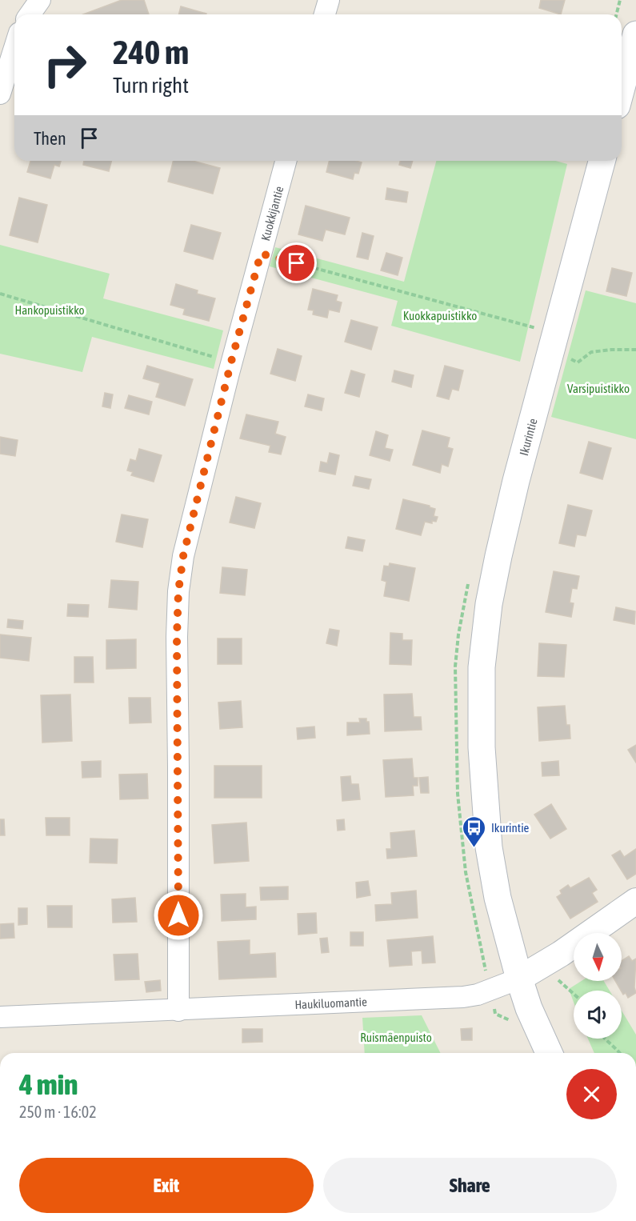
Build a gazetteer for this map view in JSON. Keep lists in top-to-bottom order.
{
  "streets": {
    "main road": ["Ikurintie"],
    "street": ["Kuokkijantie", "Haukiluomantie"]
  },
  "crossings": [
    ["Kuokkijantie", "Haukiluomantie"],
    ["Ikurintie", "Haukiluomantie"]
  ],
  "parks": [
    "Hankopuistikko",
    "Kuokkapuistikko",
    "Varsipuistikko",
    "Ruismäenpuisto"
  ],
  "places": {
    "bus stop": ["Ikurintie"]
  },
  "north": "bottom",
  "page": {
    "turn": ["240 m", "Turn right"],
    "then": "Then",
    "heading": ["4 min", "250 m · 16:02"],
    "buttons": ["Exit", "Share"]
  }
}
